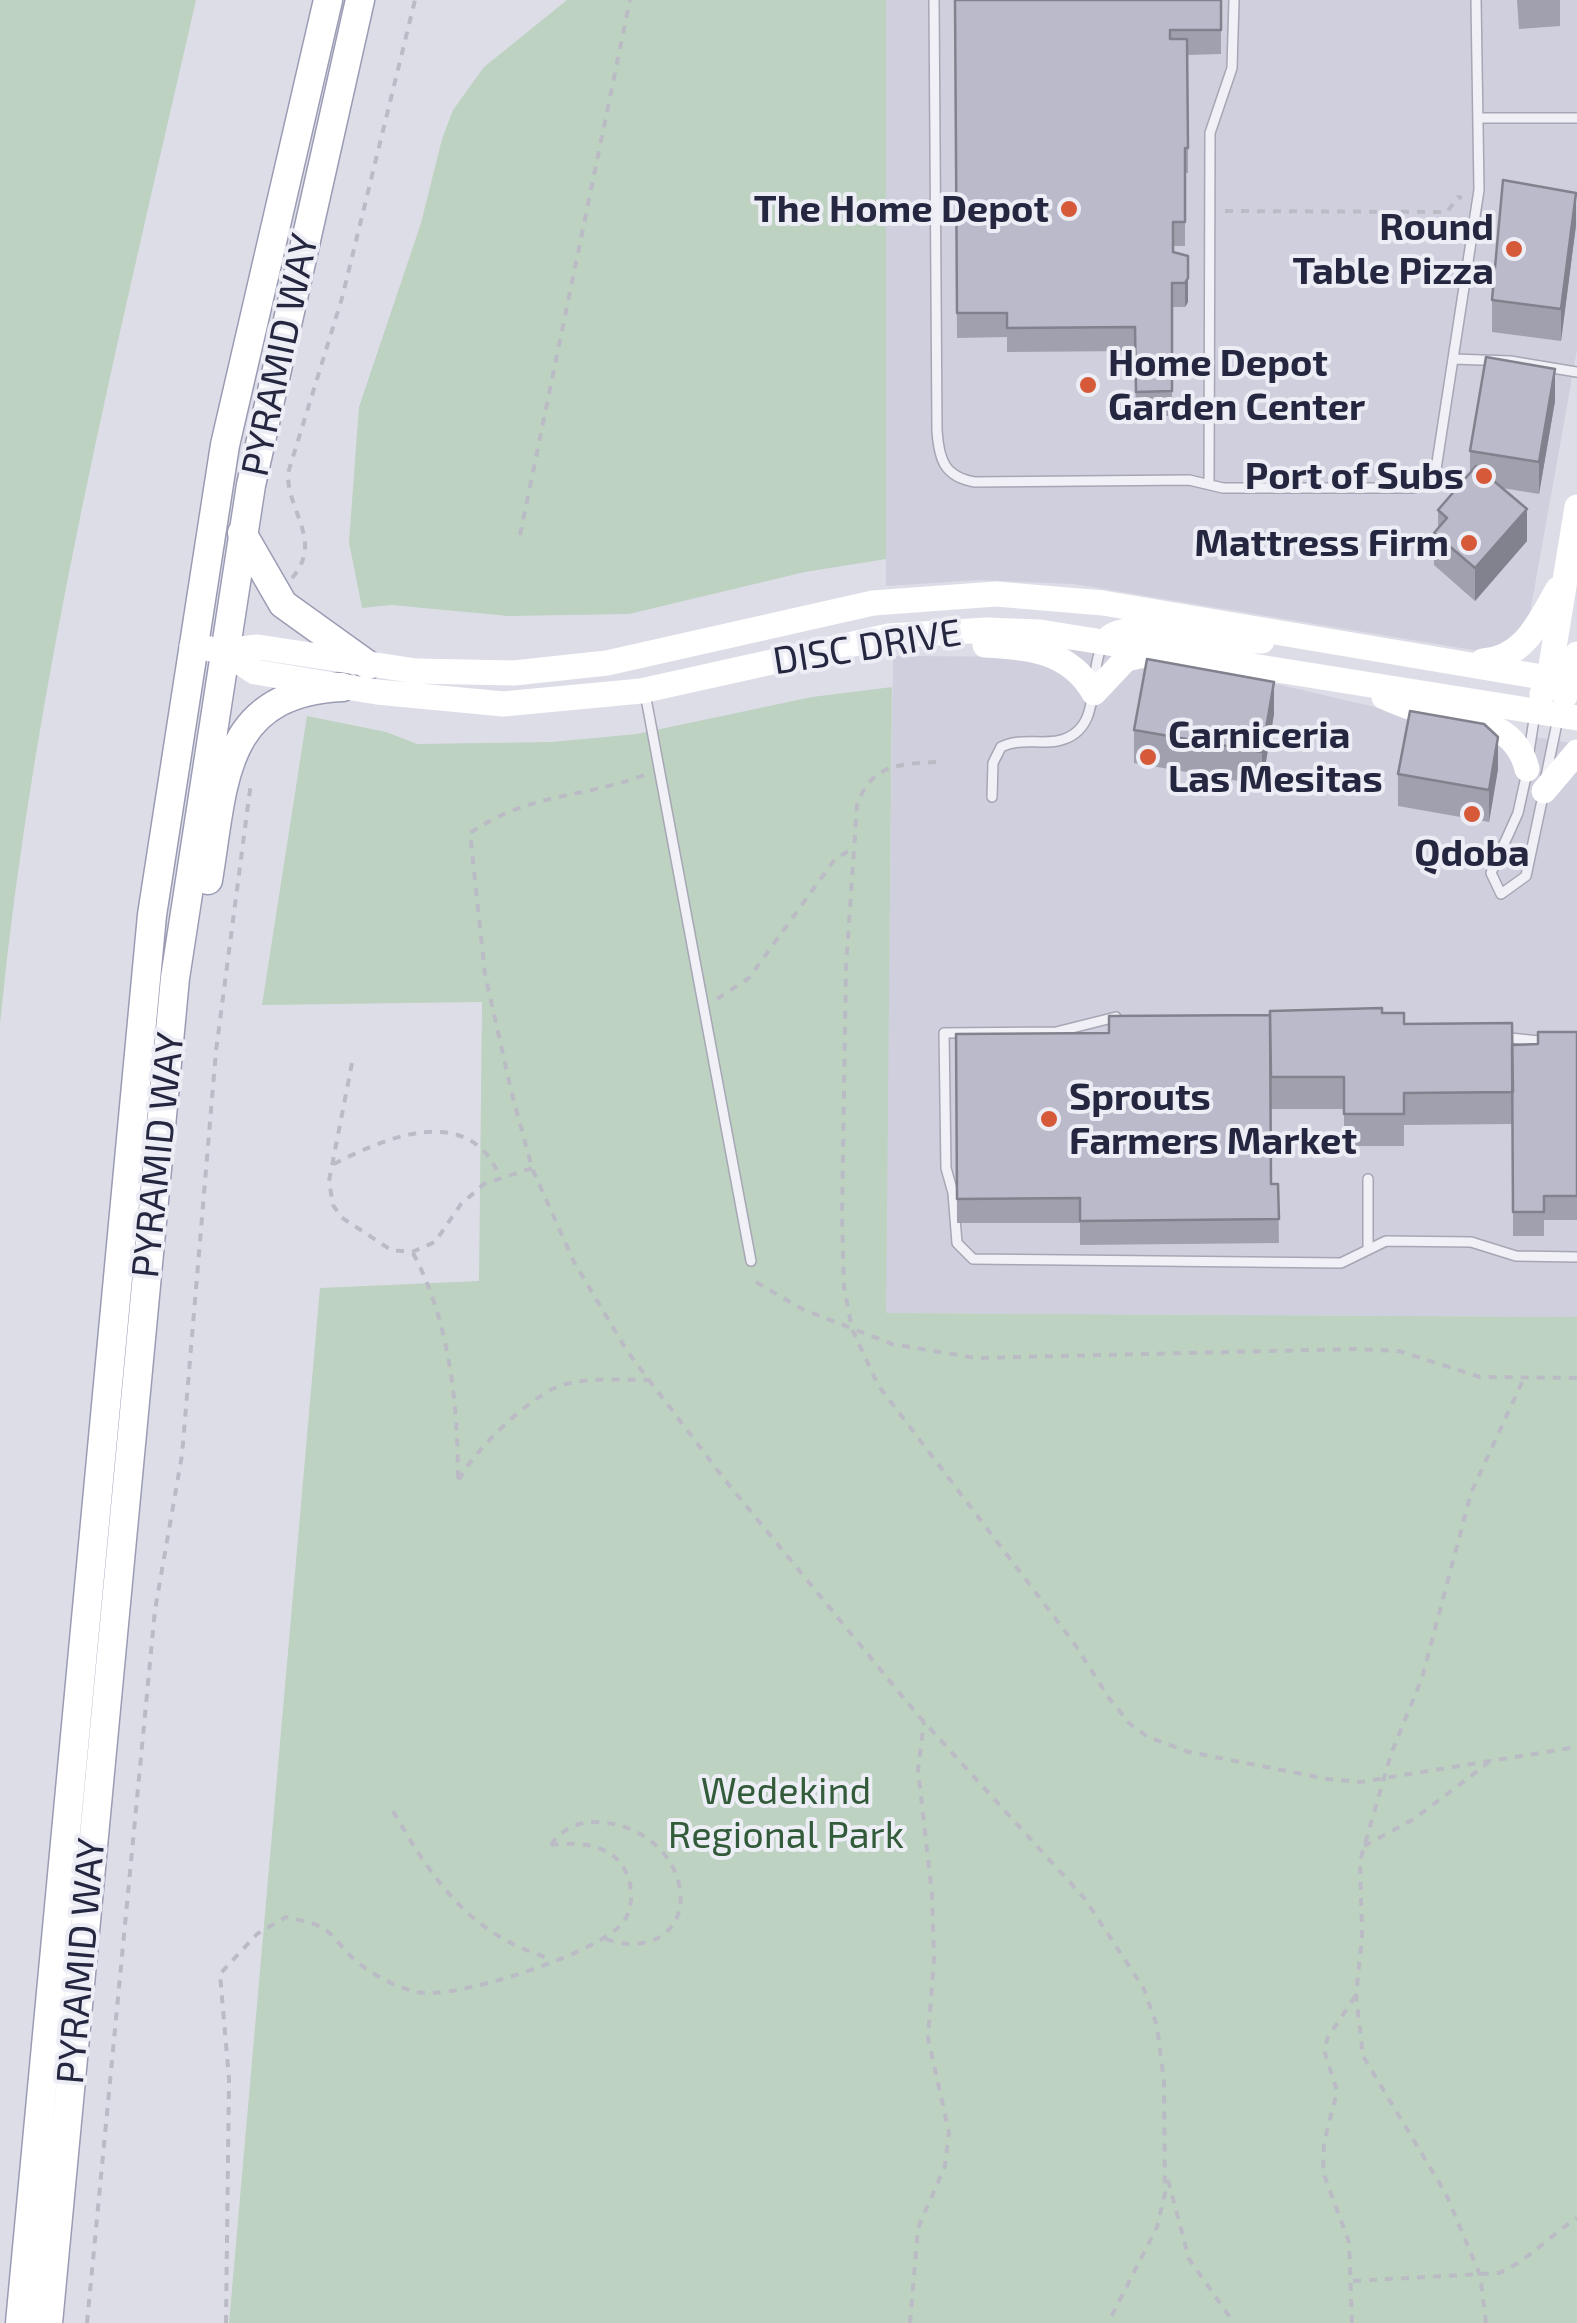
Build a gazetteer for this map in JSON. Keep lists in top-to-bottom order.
{
  "streets": {
    "main road": ["PYRAMID WAY", "DISC DRIVE"]
  },
  "crossings": [
    ["PYRAMID WAY", "DISC DRIVE"]
  ],
  "parks": ["Wedekind Regional Park"],
  "places": [
    "The Home Depot",
    "Round Table Pizza",
    "Home Depot Garden Center",
    "Port of Subs",
    "Mattress Firm",
    "Carniceria Las Mesitas",
    "Qdoba",
    "Sprouts Farmers Market"
  ]
}
